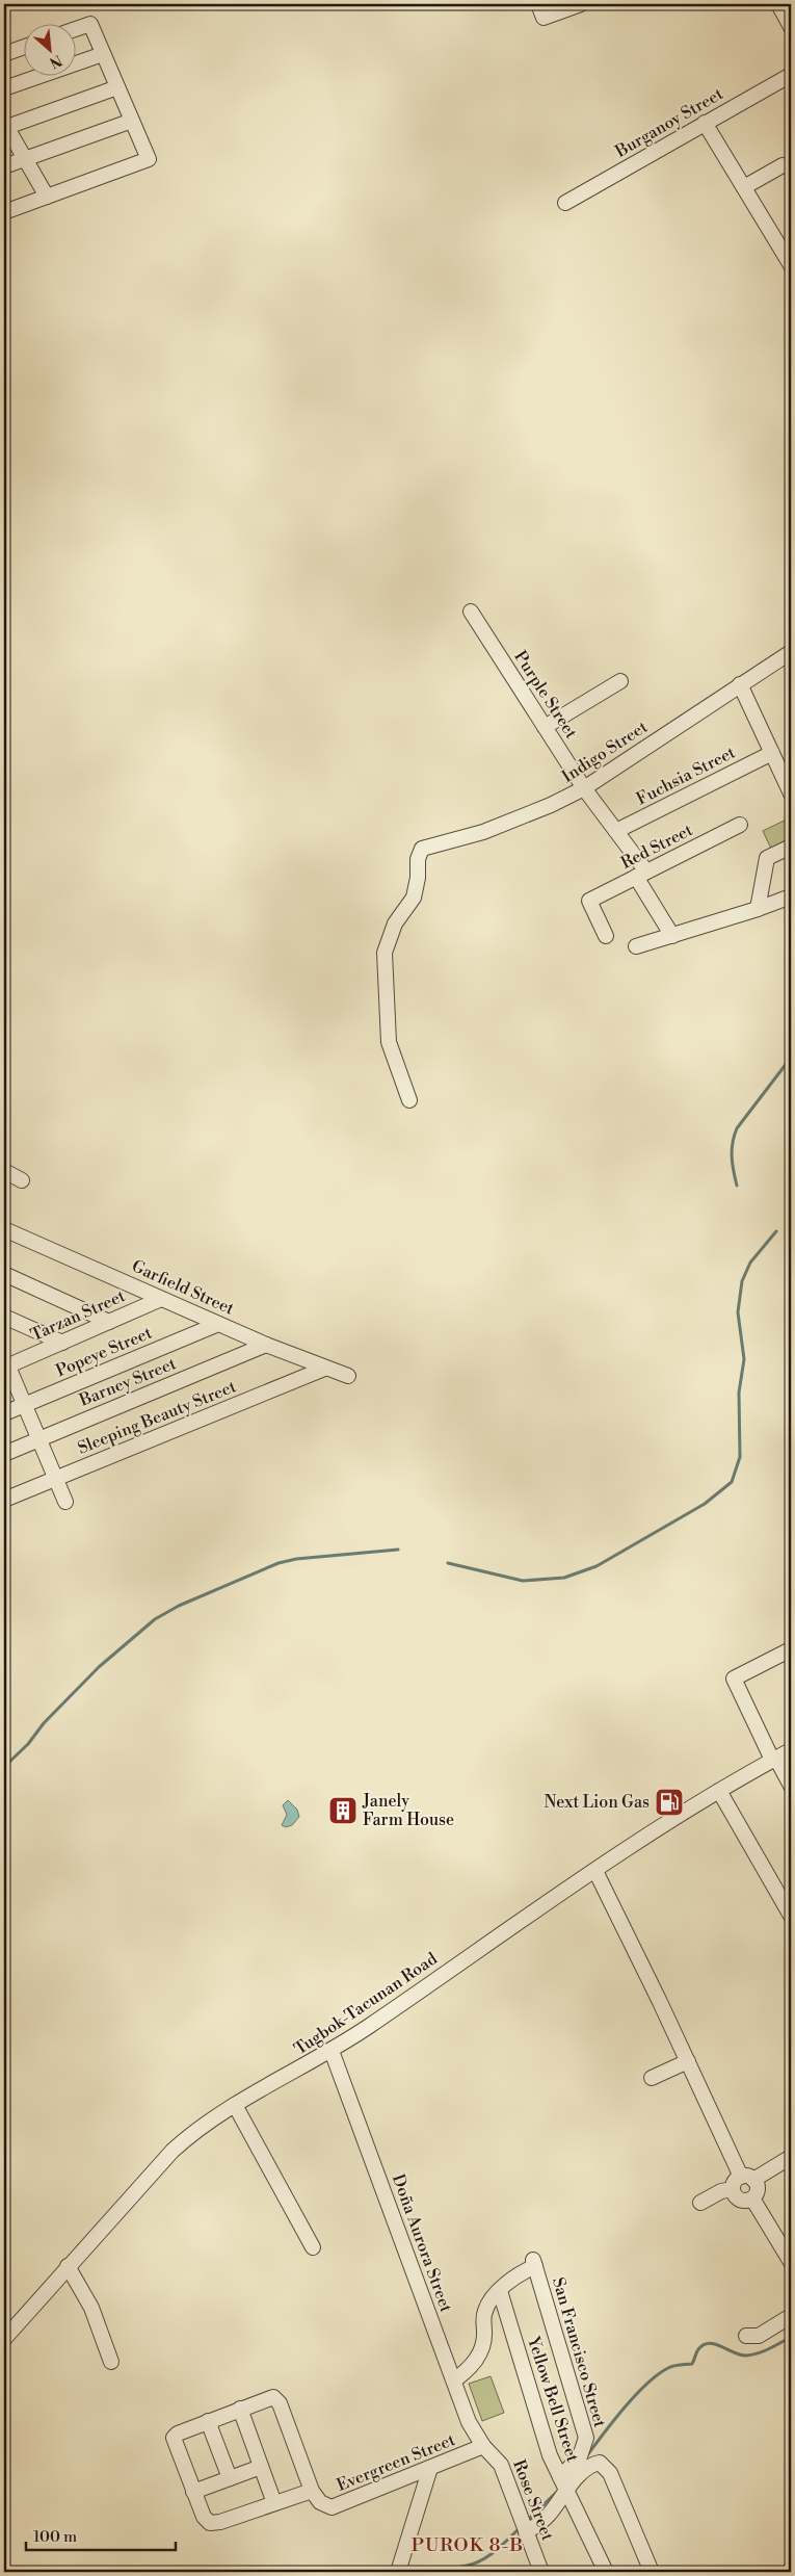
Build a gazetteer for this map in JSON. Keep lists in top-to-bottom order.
{
  "streets": {
    "street": [
      "Burganoy Street",
      "Purple Street",
      "Indigo Street",
      "Fuchsia Street",
      "Red Street",
      "Garfield Street",
      "Tarzan Street",
      "Popeye Street",
      "Barney Street",
      "Sleeping Beauty Street",
      "Tugbok-Tacunan Road",
      "Doña Aurora Street",
      "San Francisco Street",
      "Yellow Bell Street",
      "Evergreen Street",
      "Rose Street"
    ]
  },
  "crossings": [
    ["Purple Street", "Indigo Street"],
    ["Purple Street", "Fuchsia Street"],
    ["Purple Street", "Red Street"],
    ["Garfield Street", "Tarzan Street"],
    ["Garfield Street", "Popeye Street"],
    ["Garfield Street", "Barney Street"],
    ["Garfield Street", "Sleeping Beauty Street"],
    ["Tugbok-Tacunan Road", "Doña Aurora Street"],
    ["Doña Aurora Street", "Evergreen Street"],
    ["Doña Aurora Street", "Rose Street"],
    ["San Francisco Street", "Yellow Bell Street"],
    ["Evergreen Street", "Rose Street"]
  ],
  "districts": ["PUROK 8-B"],
  "places": {
    "fuel station": ["Next Lion Gas"],
    "building": ["Janely Farm House"]
  },
  "scale_bar": "100 m",
  "north": "bottom right"
}
